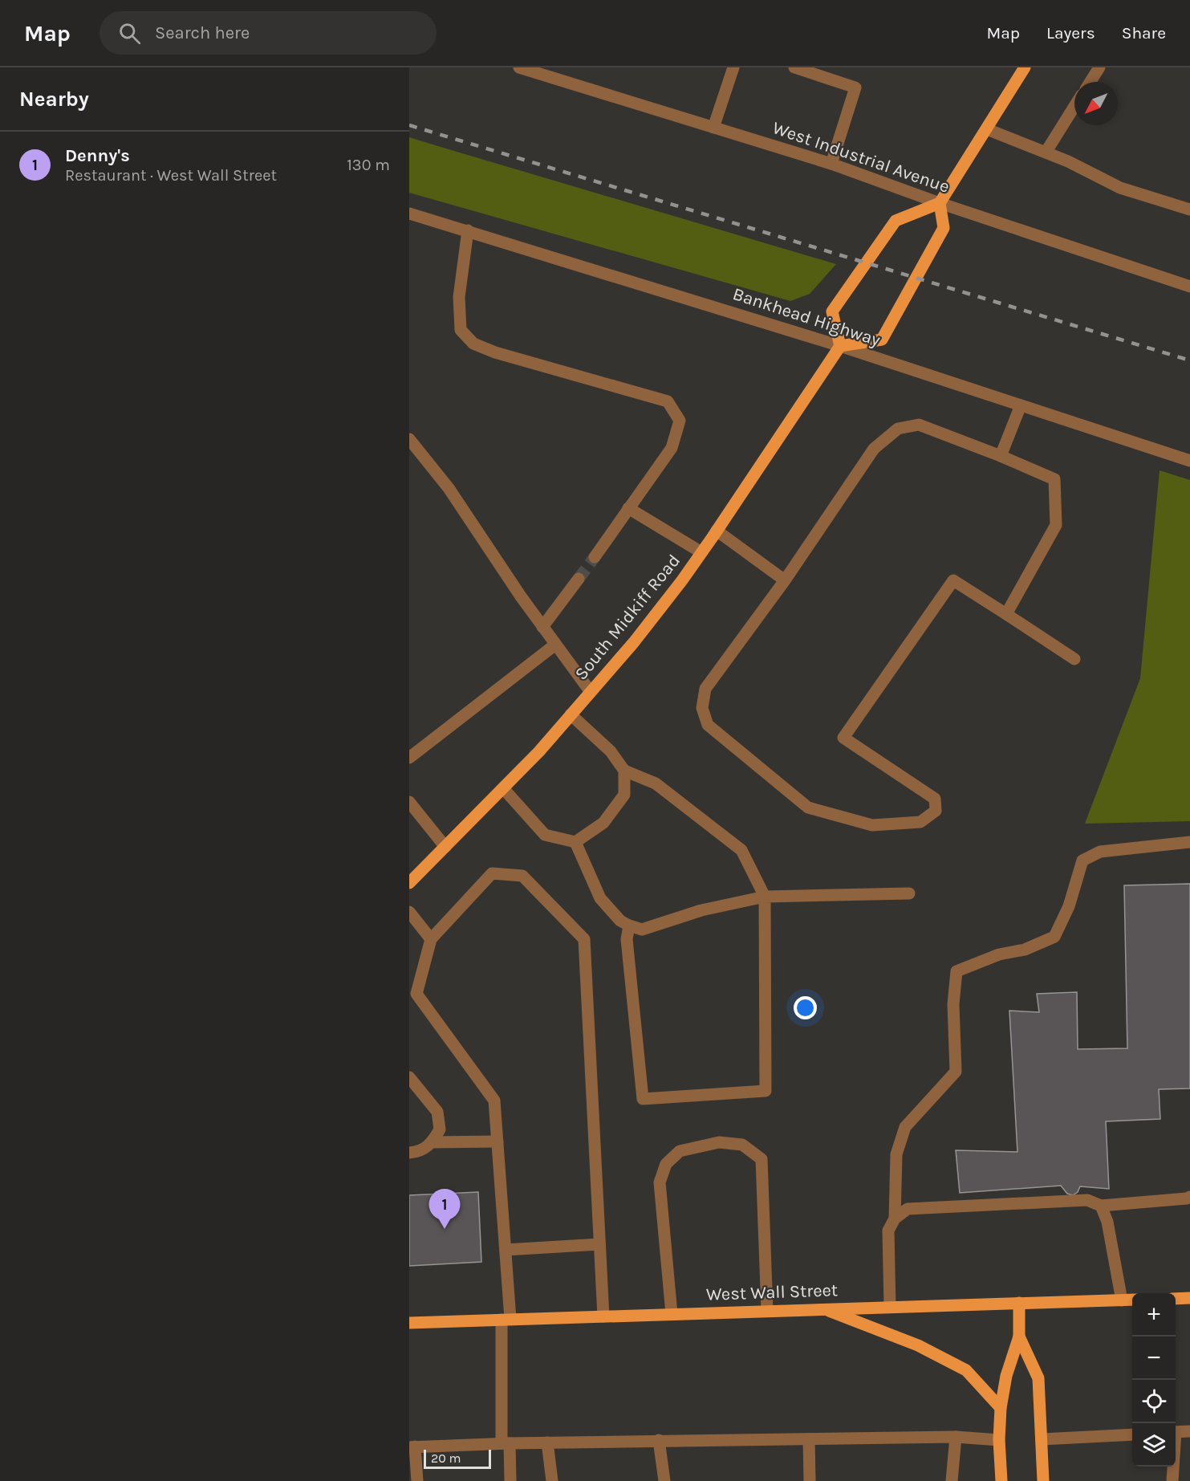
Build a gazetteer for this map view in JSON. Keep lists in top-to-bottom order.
{
  "streets": {
    "main road": ["South Midkiff Road", "West Wall Street"],
    "street": ["West Industrial Avenue", "Bankhead Highway"]
  },
  "crossings": [
    ["Bankhead Highway", "South Midkiff Road"]
  ],
  "scale_bar": "20 m",
  "north": "bottom left",
  "page": {
    "header": "Map",
    "search": "Search here",
    "nav": ["Map", "Layers", "Share"],
    "heading": "Nearby",
    "list": [
      {
        "mark": "1",
        "name": "Denny's",
        "note": "Restaurant · West Wall Street",
        "value": "130 m"
      }
    ],
    "pins": "1",
    "map_buttons": ["+", "−"],
    "scale": "20 m"
  }
}
